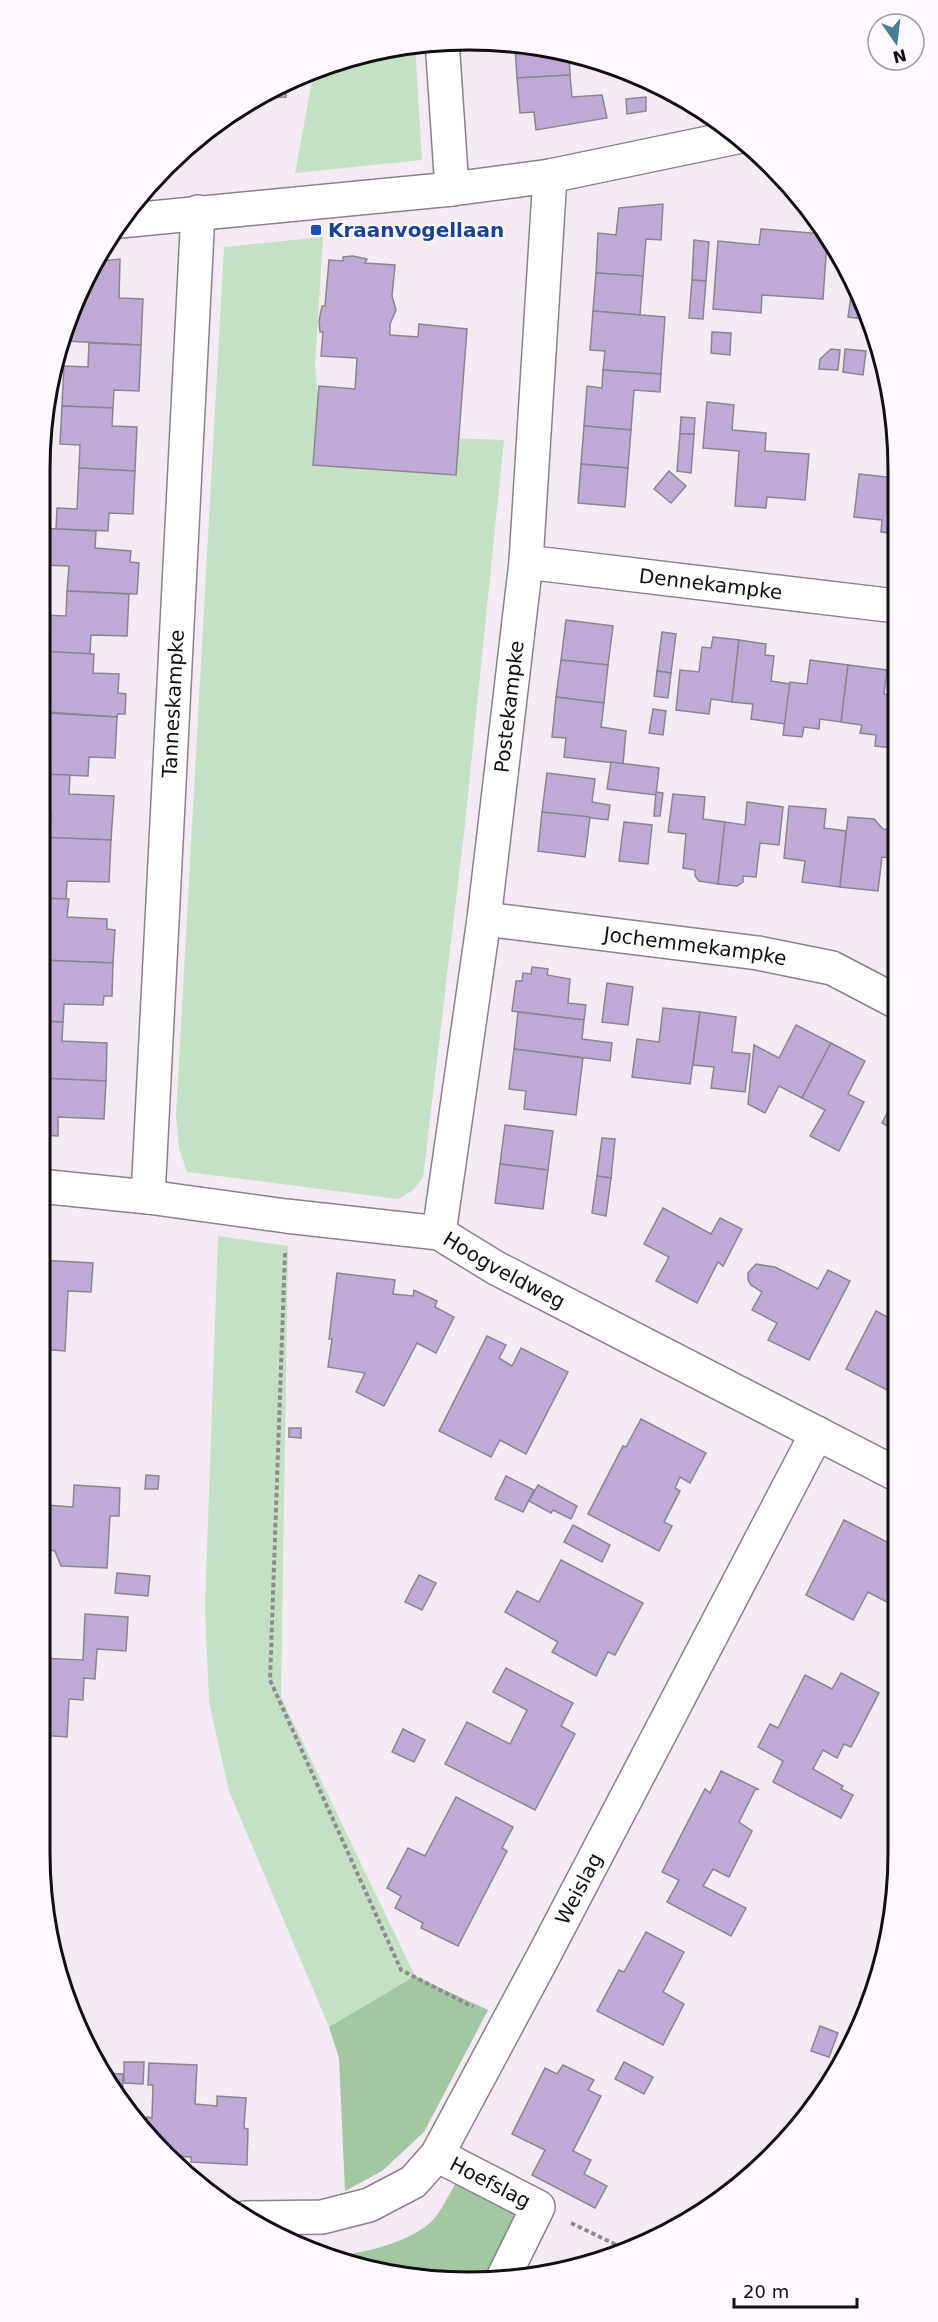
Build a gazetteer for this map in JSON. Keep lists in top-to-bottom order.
{
  "streets": {
    "street": [
      "Dennekampke",
      "Tanneskampke",
      "Postekampke",
      "Jochemmekampke",
      "Hoogveldweg",
      "Weislag",
      "Hoefslag"
    ]
  },
  "crossings": [
    ["Dennekampke", "Postekampke"],
    ["Tanneskampke", "Hoogveldweg"],
    ["Postekampke", "Jochemmekampke"],
    ["Postekampke", "Hoogveldweg"],
    ["Hoogveldweg", "Weislag"],
    ["Weislag", "Hoefslag"]
  ],
  "places": {
    "transit": ["Kraanvogellaan"]
  },
  "scale_bar": "20 m",
  "north": "bottom"
}
